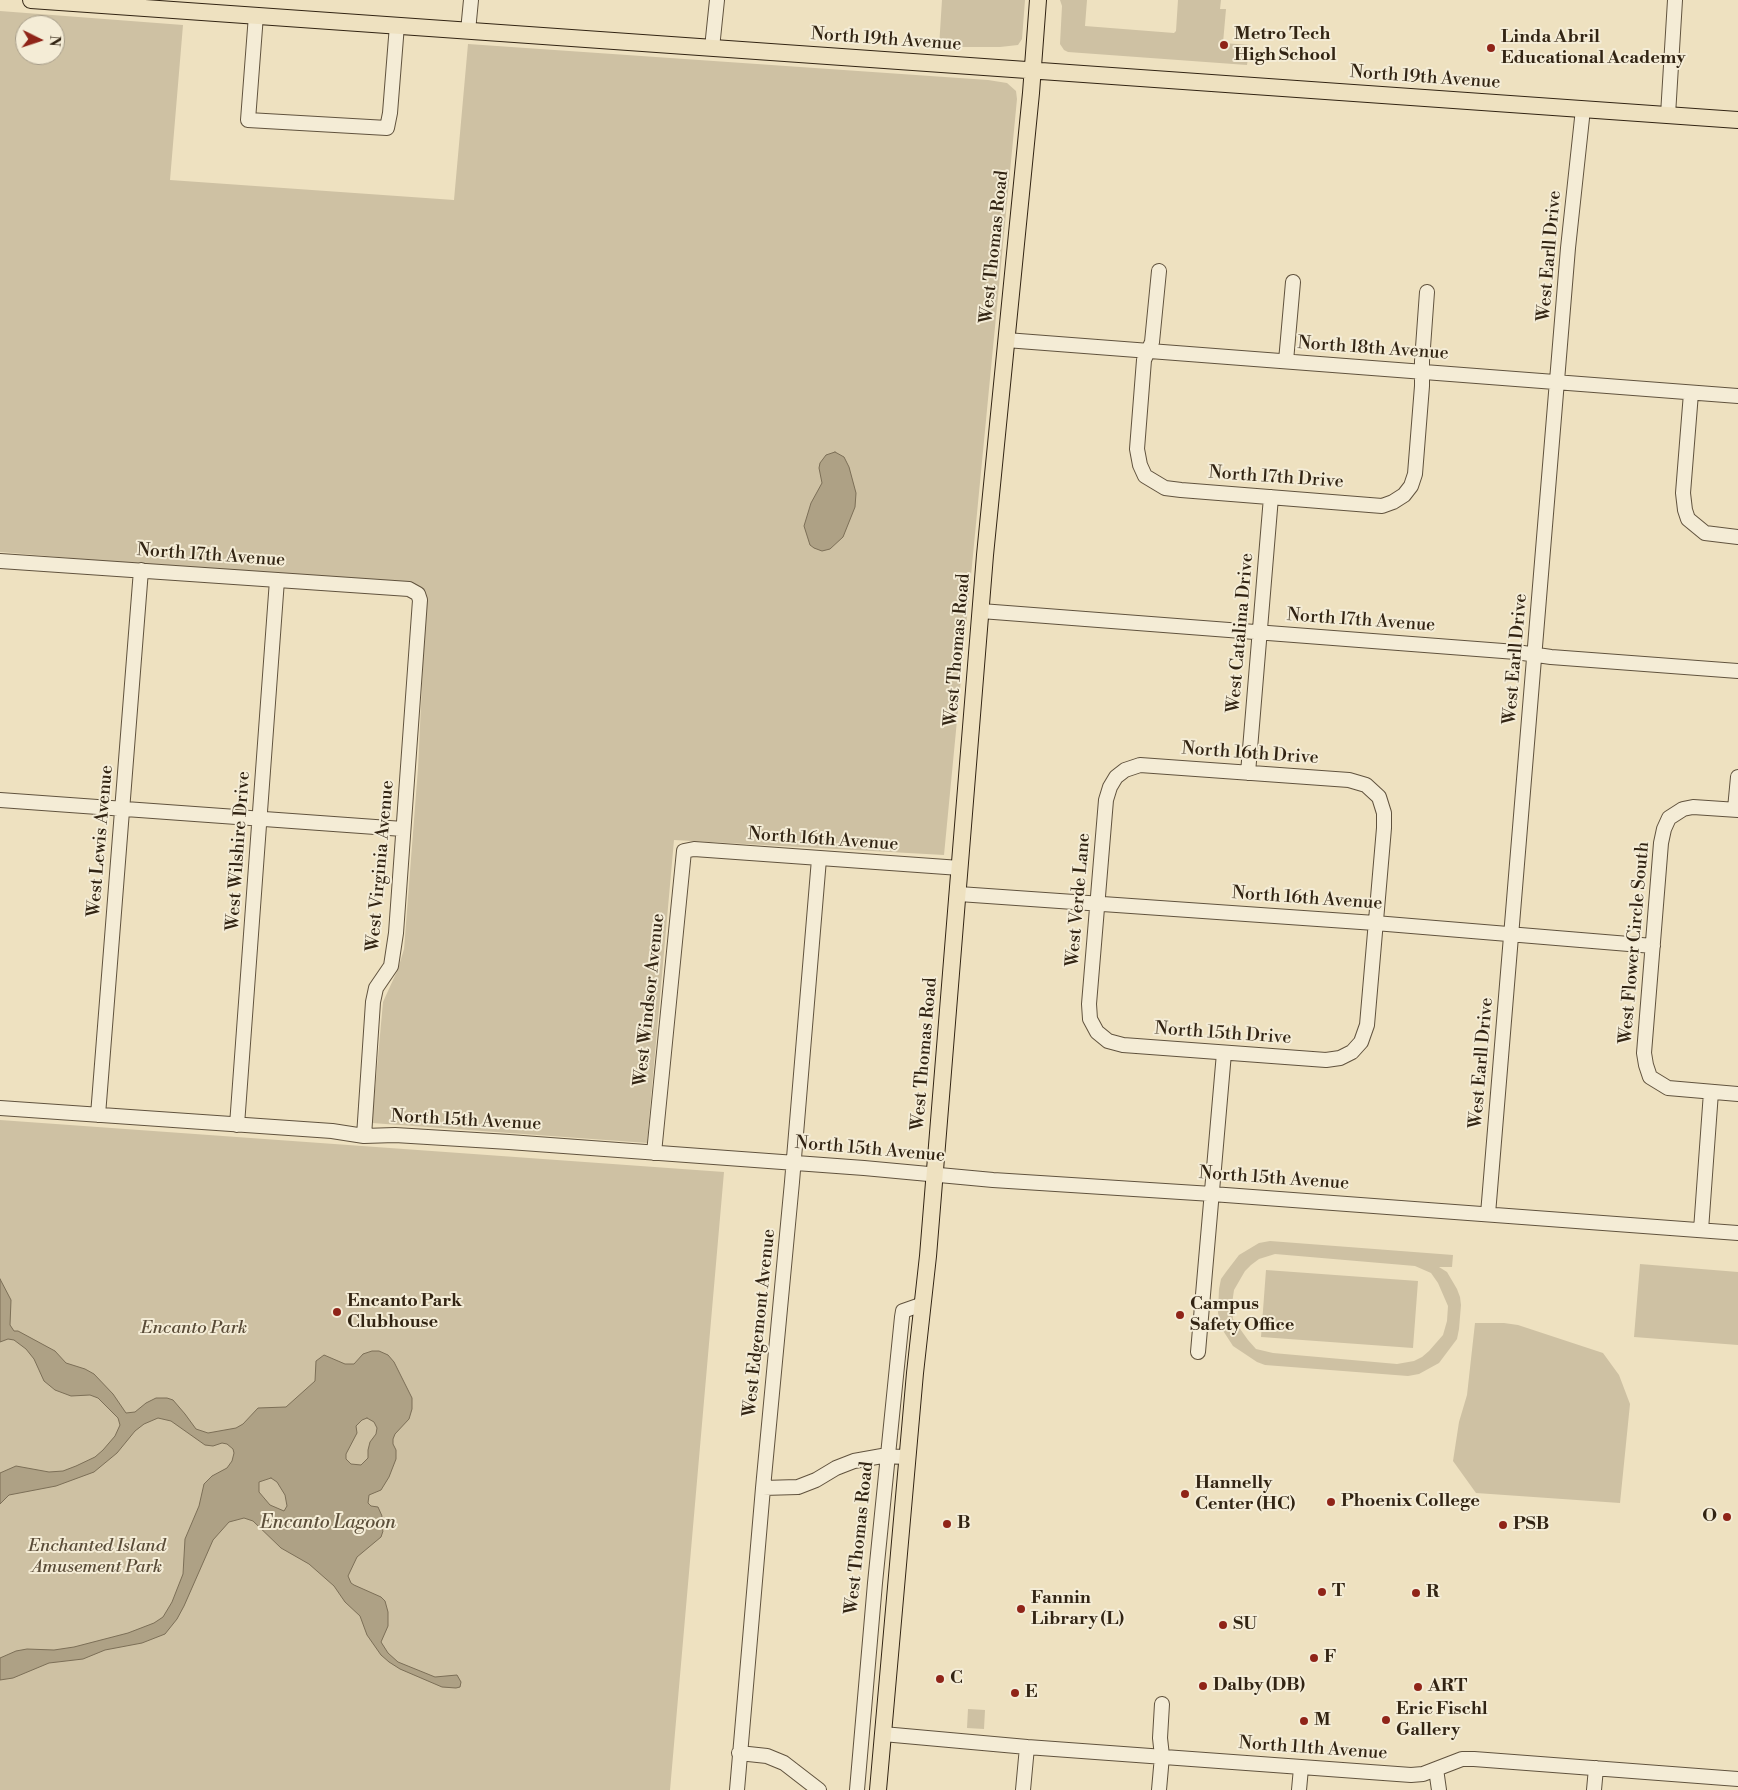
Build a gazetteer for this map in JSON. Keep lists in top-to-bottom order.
{
  "streets": {
    "main road": ["North 19th Avenue", "West Thomas Road"],
    "street": [
      "West Earll Drive",
      "North 18th Avenue",
      "North 17th Drive",
      "North 17th Avenue",
      "West Catalina Drive",
      "North 16th Drive",
      "North 16th Avenue",
      "West Lewis Avenue",
      "West Wilshire Drive",
      "West Virginia Avenue",
      "West Verde Lane",
      "West Flower Circle South",
      "West Windsor Avenue",
      "North 15th Drive",
      "North 15th Avenue",
      "West Edgemont Avenue",
      "North 11th Avenue"
    ]
  },
  "crossings": [
    ["North 19th Avenue", "West Thomas Road"],
    ["North 19th Avenue", "West Earll Drive"],
    ["West Thomas Road", "North 18th Avenue"],
    ["West Thomas Road", "North 17th Avenue"],
    ["West Thomas Road", "North 16th Avenue"],
    ["West Thomas Road", "North 15th Avenue"],
    ["West Thomas Road", "North 11th Avenue"],
    ["West Earll Drive", "North 18th Avenue"],
    ["West Earll Drive", "North 17th Avenue"],
    ["West Earll Drive", "North 16th Avenue"],
    ["West Earll Drive", "North 15th Avenue"],
    ["North 18th Avenue", "North 17th Drive"],
    ["North 17th Drive", "West Catalina Drive"],
    ["North 17th Avenue", "West Catalina Drive"],
    ["North 17th Avenue", "West Lewis Avenue"],
    ["North 17th Avenue", "West Wilshire Drive"],
    ["North 17th Avenue", "West Virginia Avenue"],
    ["West Catalina Drive", "North 16th Drive"],
    ["North 16th Drive", "North 16th Avenue"],
    ["North 16th Drive", "West Verde Lane"],
    ["North 16th Drive", "North 15th Drive"],
    ["North 16th Avenue", "West Verde Lane"],
    ["North 16th Avenue", "West Flower Circle South"],
    ["North 16th Avenue", "West Windsor Avenue"],
    ["North 16th Avenue", "North 15th Drive"],
    ["North 16th Avenue", "West Edgemont Avenue"],
    ["West Lewis Avenue", "North 15th Avenue"],
    ["West Wilshire Drive", "North 15th Avenue"],
    ["West Virginia Avenue", "North 15th Avenue"],
    ["West Verde Lane", "North 15th Drive"],
    ["West Windsor Avenue", "North 15th Avenue"],
    ["North 15th Avenue", "West Edgemont Avenue"]
  ],
  "water": ["Encanto Lagoon"],
  "parks": ["Encanto Park", "Enchanted Island Amusement Park"],
  "places": [
    "Metro Tech High School",
    "Linda Abril Educational Academy",
    "Encanto Park Clubhouse",
    "Campus Safety Office",
    "Hannelly Center (HC)",
    "Phoenix College",
    "O",
    "B",
    "PSB",
    "T",
    "R",
    "Fannin Library (L)",
    "SU",
    "F",
    "C",
    "Dalby (DB)",
    "ART",
    "E",
    "Eric Fischl Gallery",
    "M"
  ],
  "north": "right"
}
